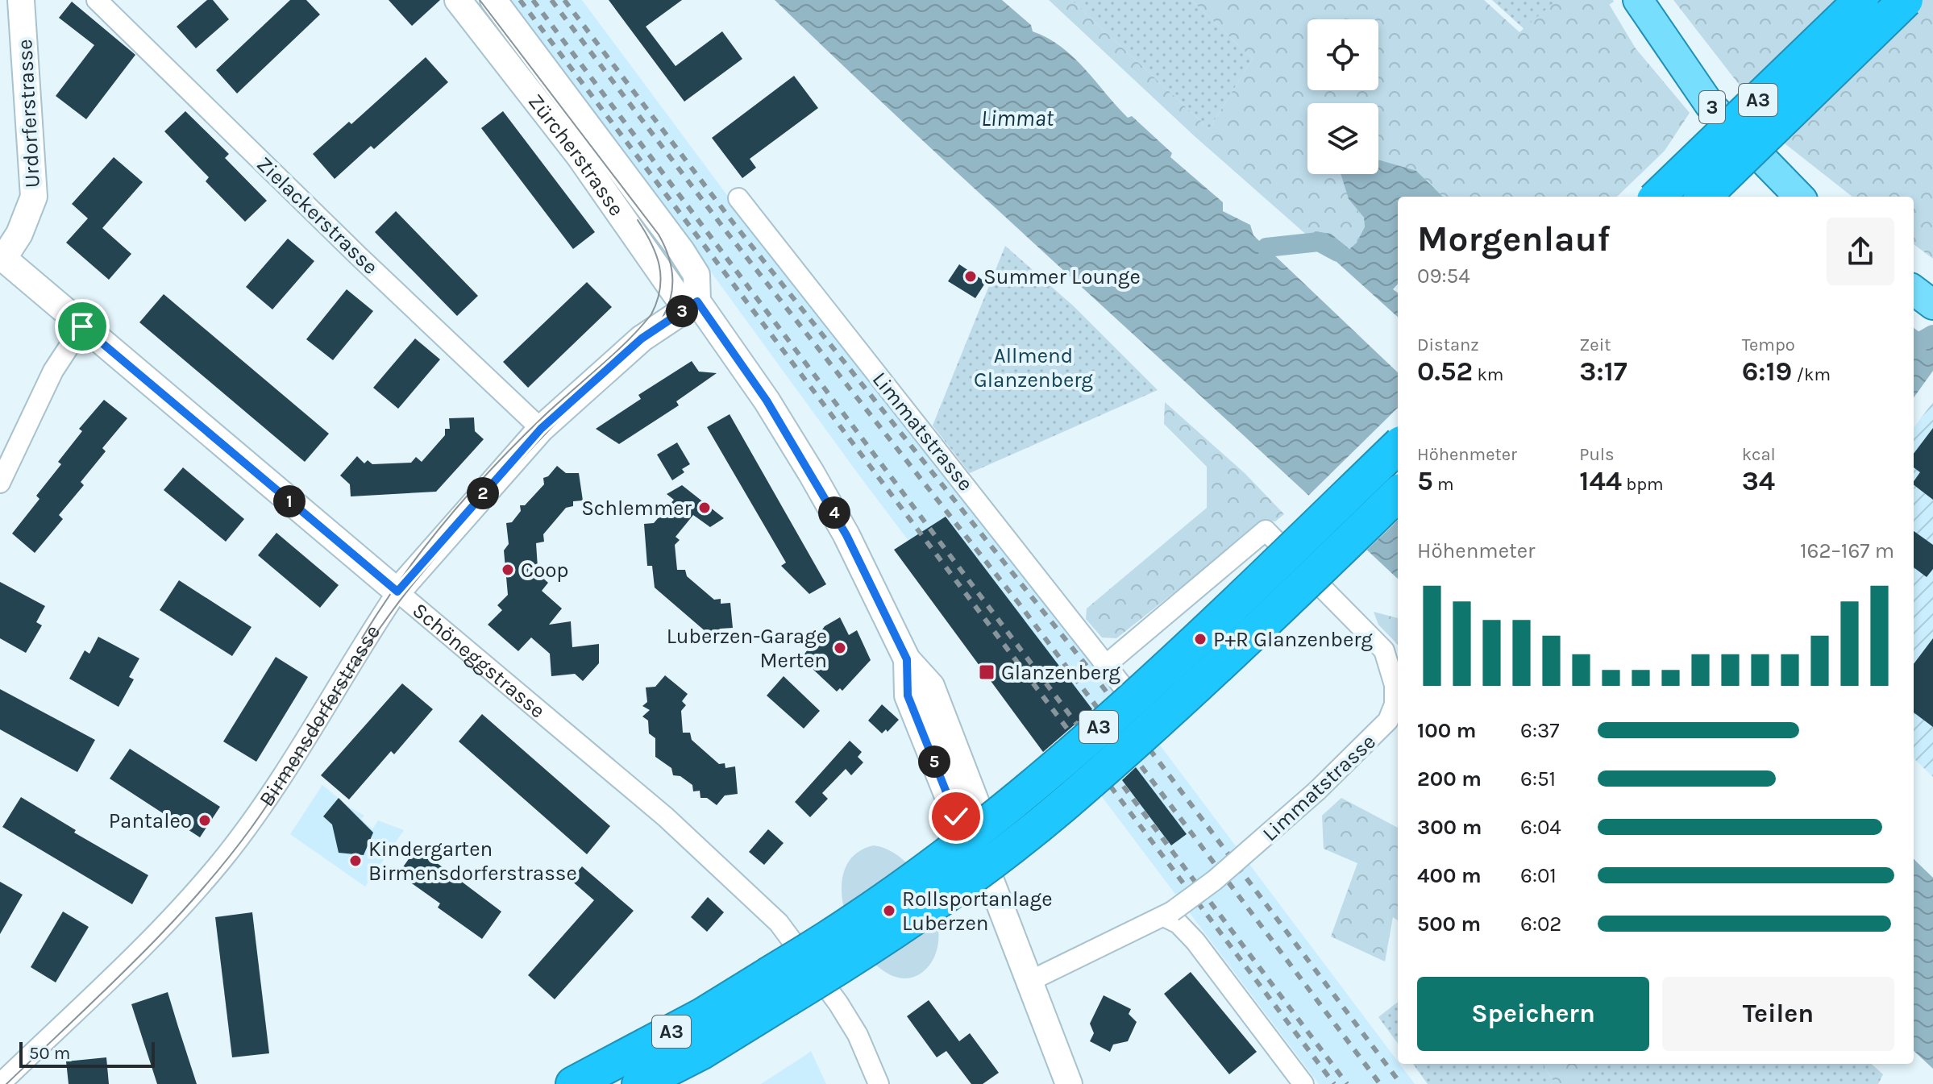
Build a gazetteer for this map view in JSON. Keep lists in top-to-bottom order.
{
  "streets": {
    "highway": ["A3"],
    "main road": [
      "3",
      "Urdorferstrasse",
      "Zürcherstrasse",
      "Schöneggstrasse",
      "Birmensdorferstrasse"
    ],
    "street": ["Zielackerstrasse", "Limmatstrasse"]
  },
  "crossings": [
    ["Urdorferstrasse", "Schöneggstrasse"],
    ["Zürcherstrasse", "Limmatstrasse"],
    ["Zürcherstrasse", "Birmensdorferstrasse"],
    ["Zielackerstrasse", "Birmensdorferstrasse"],
    ["Schöneggstrasse", "Birmensdorferstrasse"]
  ],
  "water": ["Limmat"],
  "parks": ["Allmend Glanzenberg"],
  "places": {
    "other": [
      "Summer Lounge",
      "Schlemmer",
      "Coop",
      "P+R Glanzenberg",
      "Luberzen-Garage Merten",
      "Pantaleo",
      "Kindergarten Birmensdorferstrasse",
      "Rollsportanlage Luberzen"
    ],
    "transit": ["Glanzenberg"]
  },
  "scale_bar": "50 m",
  "page": {
    "heading": ["Morgenlauf", "09:54"],
    "pins": [
      "3",
      "2",
      "1",
      "4",
      "5"
    ],
    "stats": [
      ["Distanz", "0.52 km"],
      ["Zeit", "3:17"],
      ["Tempo", "6:19 /km"],
      ["Höhenmeter", "5 m"],
      ["Puls", "144 bpm"],
      ["kcal", "34"]
    ],
    "chart": ["Höhenmeter", "162–167 m"],
    "list": [
      {
        "name": "100 m",
        "note": "6:37"
      },
      {
        "name": "200 m",
        "note": "6:51"
      },
      {
        "name": "300 m",
        "note": "6:04"
      },
      {
        "name": "400 m",
        "note": "6:01"
      },
      {
        "name": "500 m",
        "note": "6:02"
      }
    ],
    "buttons": ["Speichern", "Teilen"],
    "scale": "50 m"
  }
}
